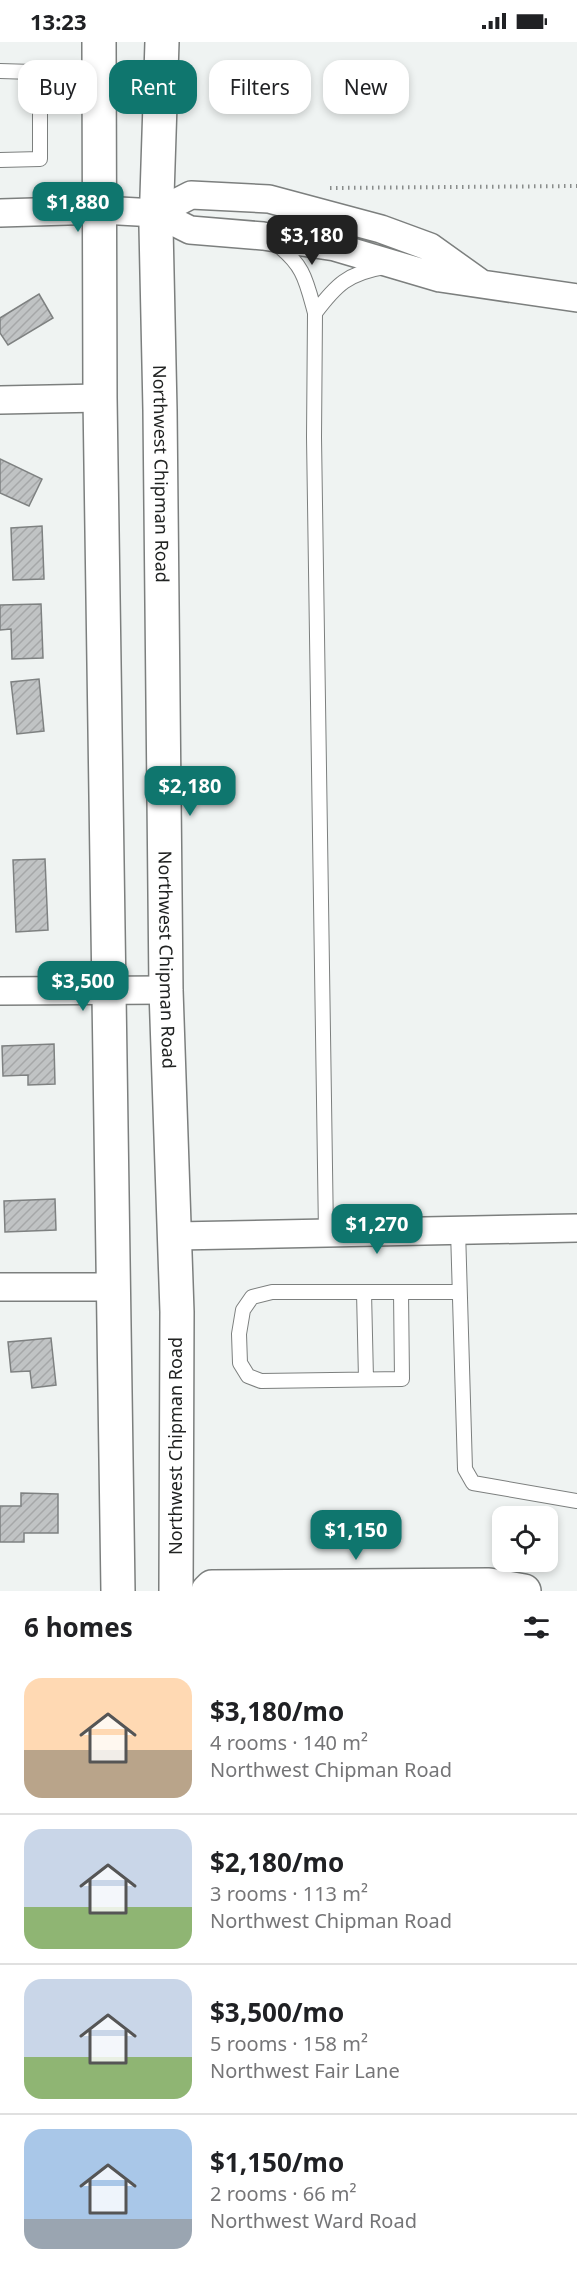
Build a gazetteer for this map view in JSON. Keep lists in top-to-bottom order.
{
  "streets": {
    "main road": ["Northwest Chipman Road"]
  },
  "page": {
    "status": "13:23",
    "chip": [
      "Buy",
      "Rent",
      "Filters",
      "New"
    ],
    "price": [
      "$1,880",
      "$3,180",
      "$2,180",
      "$3,500",
      "$1,270",
      "$1,150"
    ],
    "heading": "6 homes",
    "list": [
      {
        "name": "$3,180/mo",
        "note": "4 rooms · 140 m² · Northwest Chipman Road"
      },
      {
        "name": "$2,180/mo",
        "note": "3 rooms · 113 m² · Northwest Chipman Road"
      },
      {
        "name": "$3,500/mo",
        "note": "5 rooms · 158 m² · Northwest Fair Lane"
      },
      {
        "name": "$1,150/mo",
        "note": "2 rooms · 66 m² · Northwest Ward Road"
      }
    ]
  }
}
